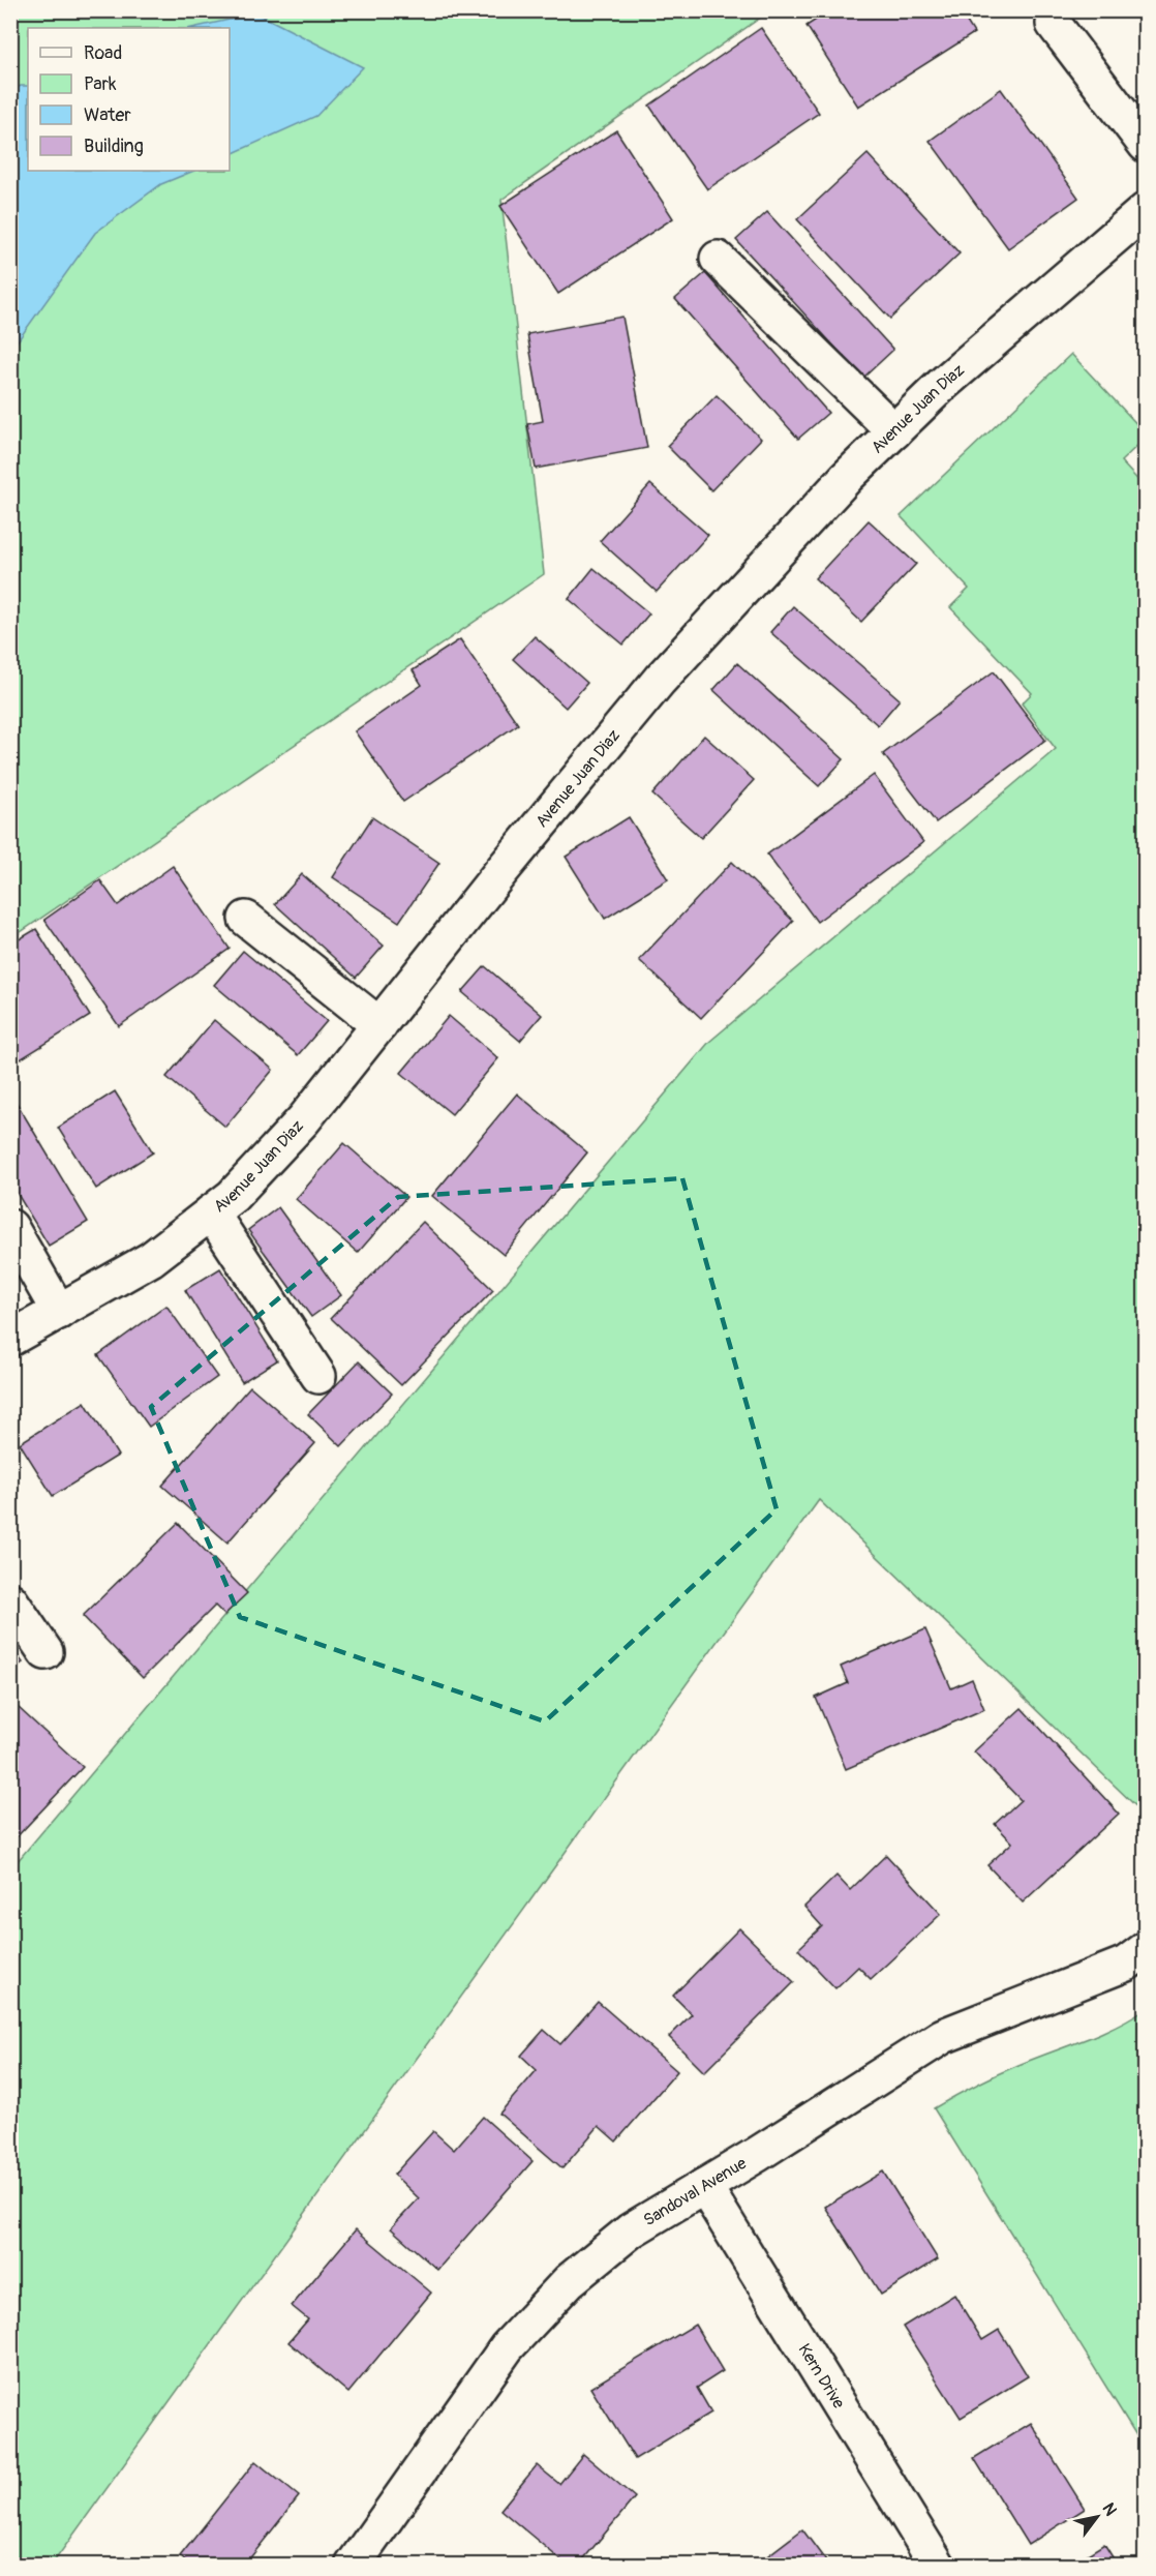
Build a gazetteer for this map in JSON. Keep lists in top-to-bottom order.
{
  "streets": {
    "street": ["Avenue Juan Diaz", "Sandoval Avenue", "Kern Drive"]
  },
  "crossings": [
    ["Sandoval Avenue", "Kern Drive"]
  ],
  "legend": [
    "Road",
    "Park",
    "Water",
    "Building"
  ],
  "north": "top right"
}
